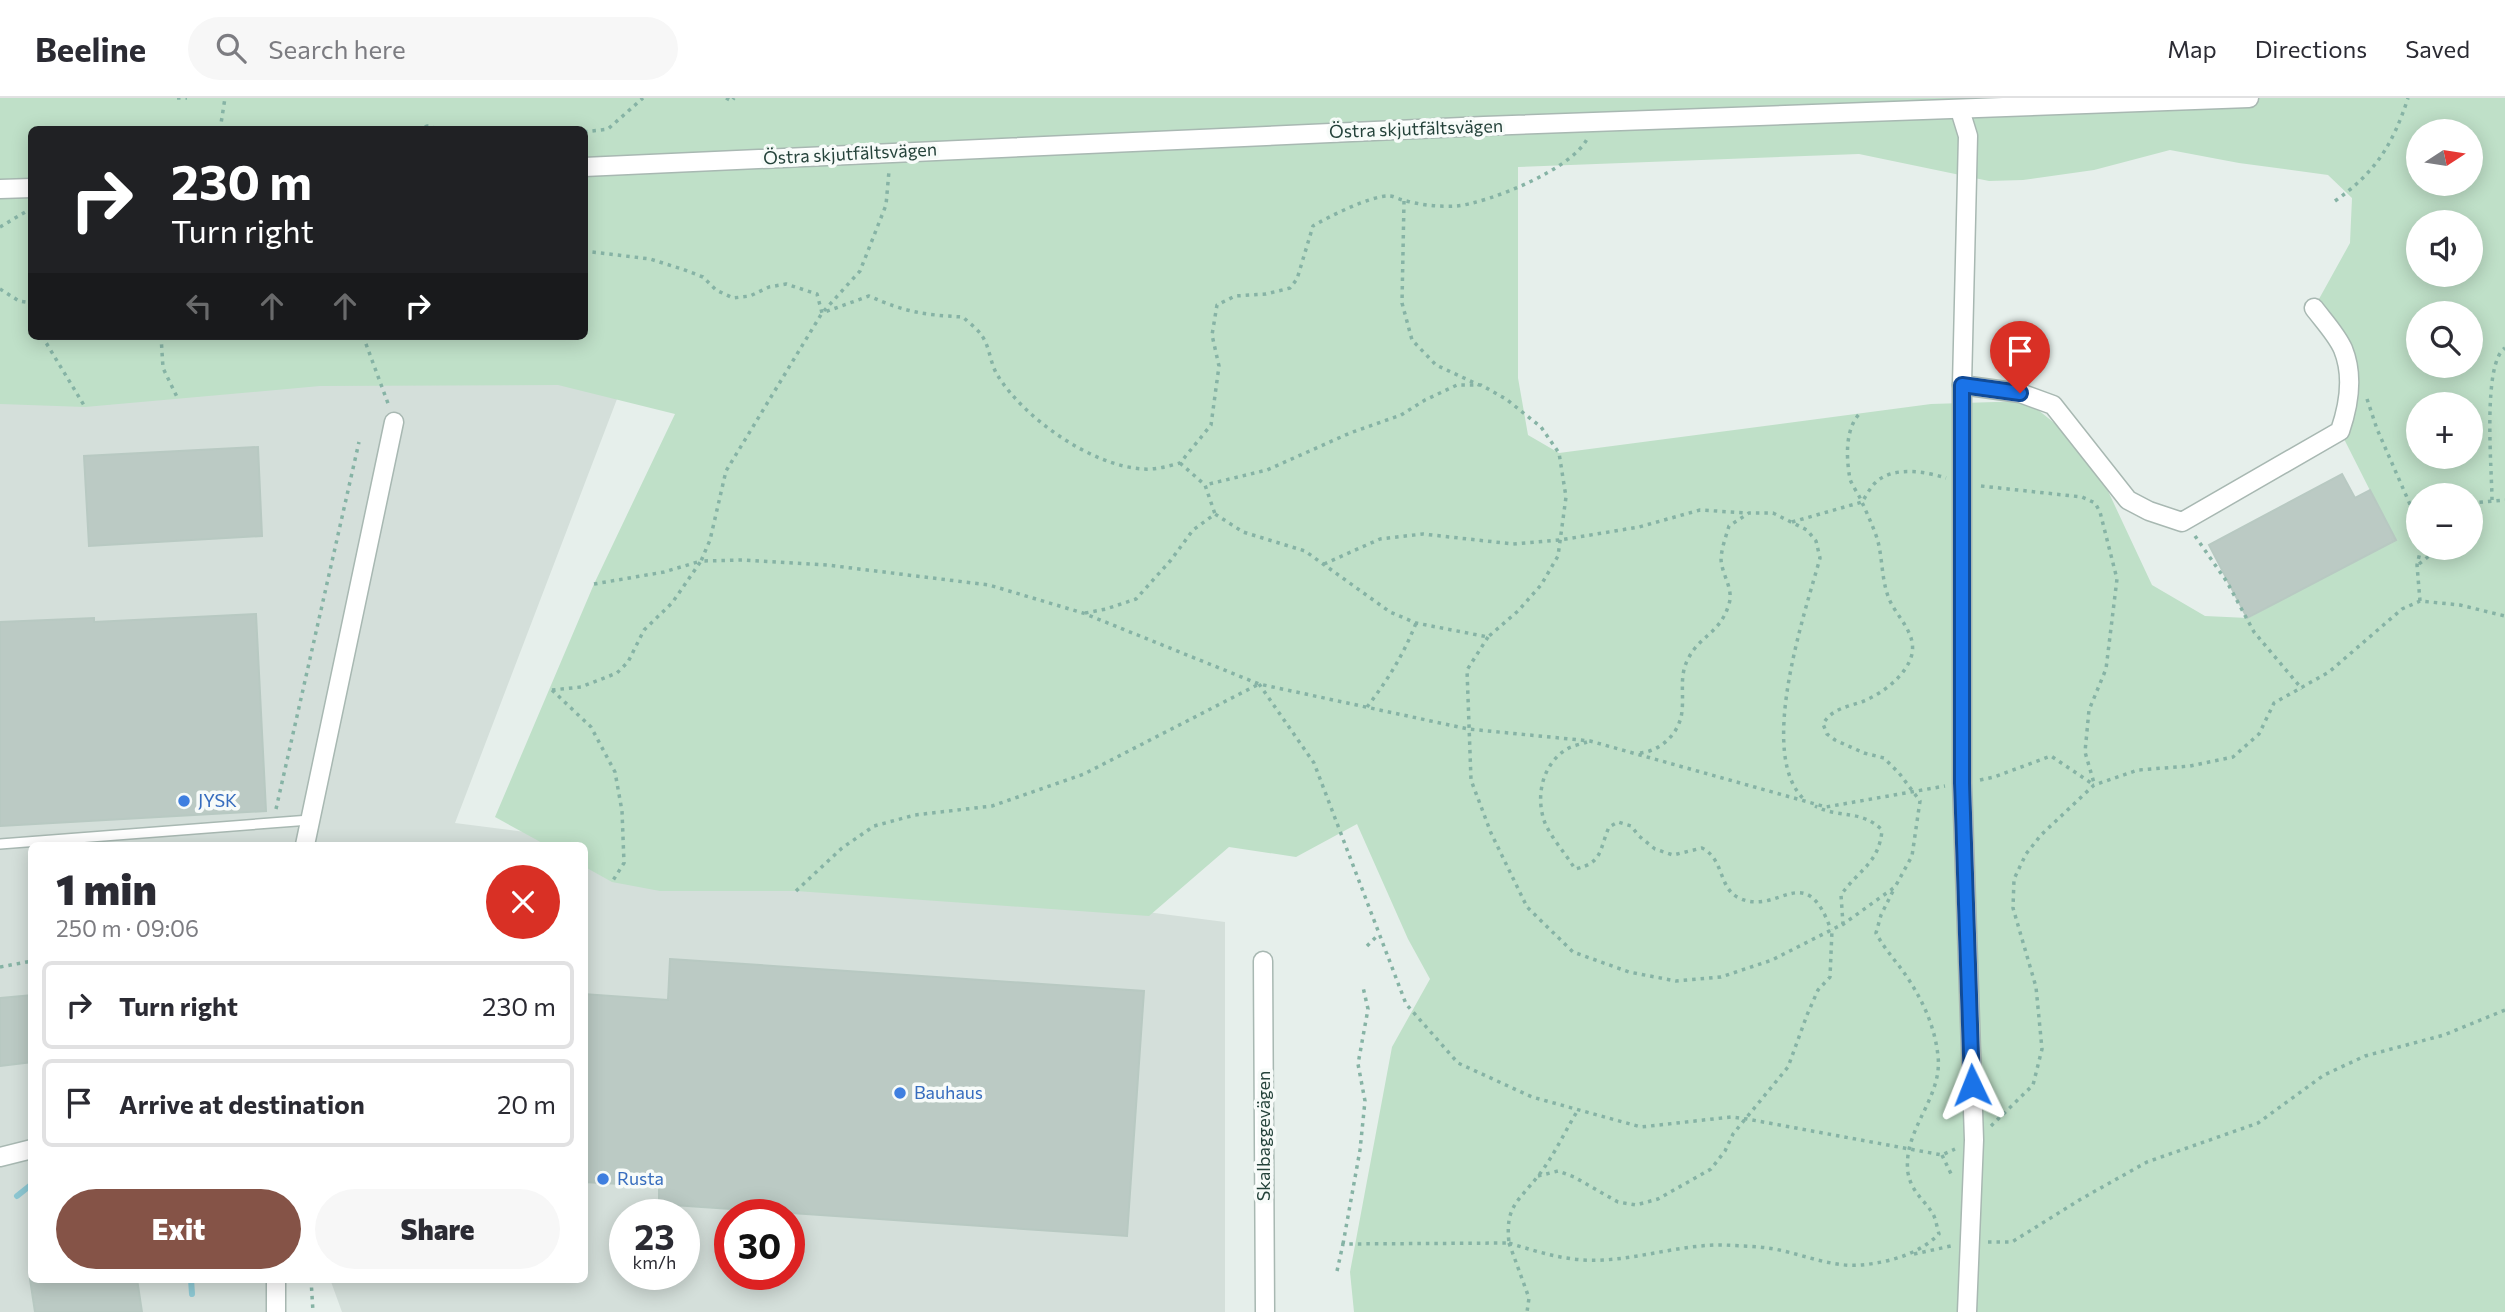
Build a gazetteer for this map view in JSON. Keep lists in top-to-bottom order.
{
  "streets": {
    "street": ["Östra skjutfältsvägen", "Skalbaggevägen"]
  },
  "places": ["JYSK", "Bauhaus", "Rusta"],
  "north": "right",
  "page": {
    "header": "Beeline",
    "search": "Search here",
    "nav": ["Map", "Directions", "Saved"],
    "map_buttons": ["+", "−"],
    "turn": ["230 m", "Turn right"],
    "heading": ["1 min", "250 m · 09:06"],
    "list": [
      {
        "name": "Turn right",
        "value": "230 m"
      },
      {
        "name": "Arrive at destination",
        "value": "20 m"
      }
    ],
    "buttons": ["Exit", "Share"],
    "speed": "23 km/h",
    "limit": "30"
  }
}
